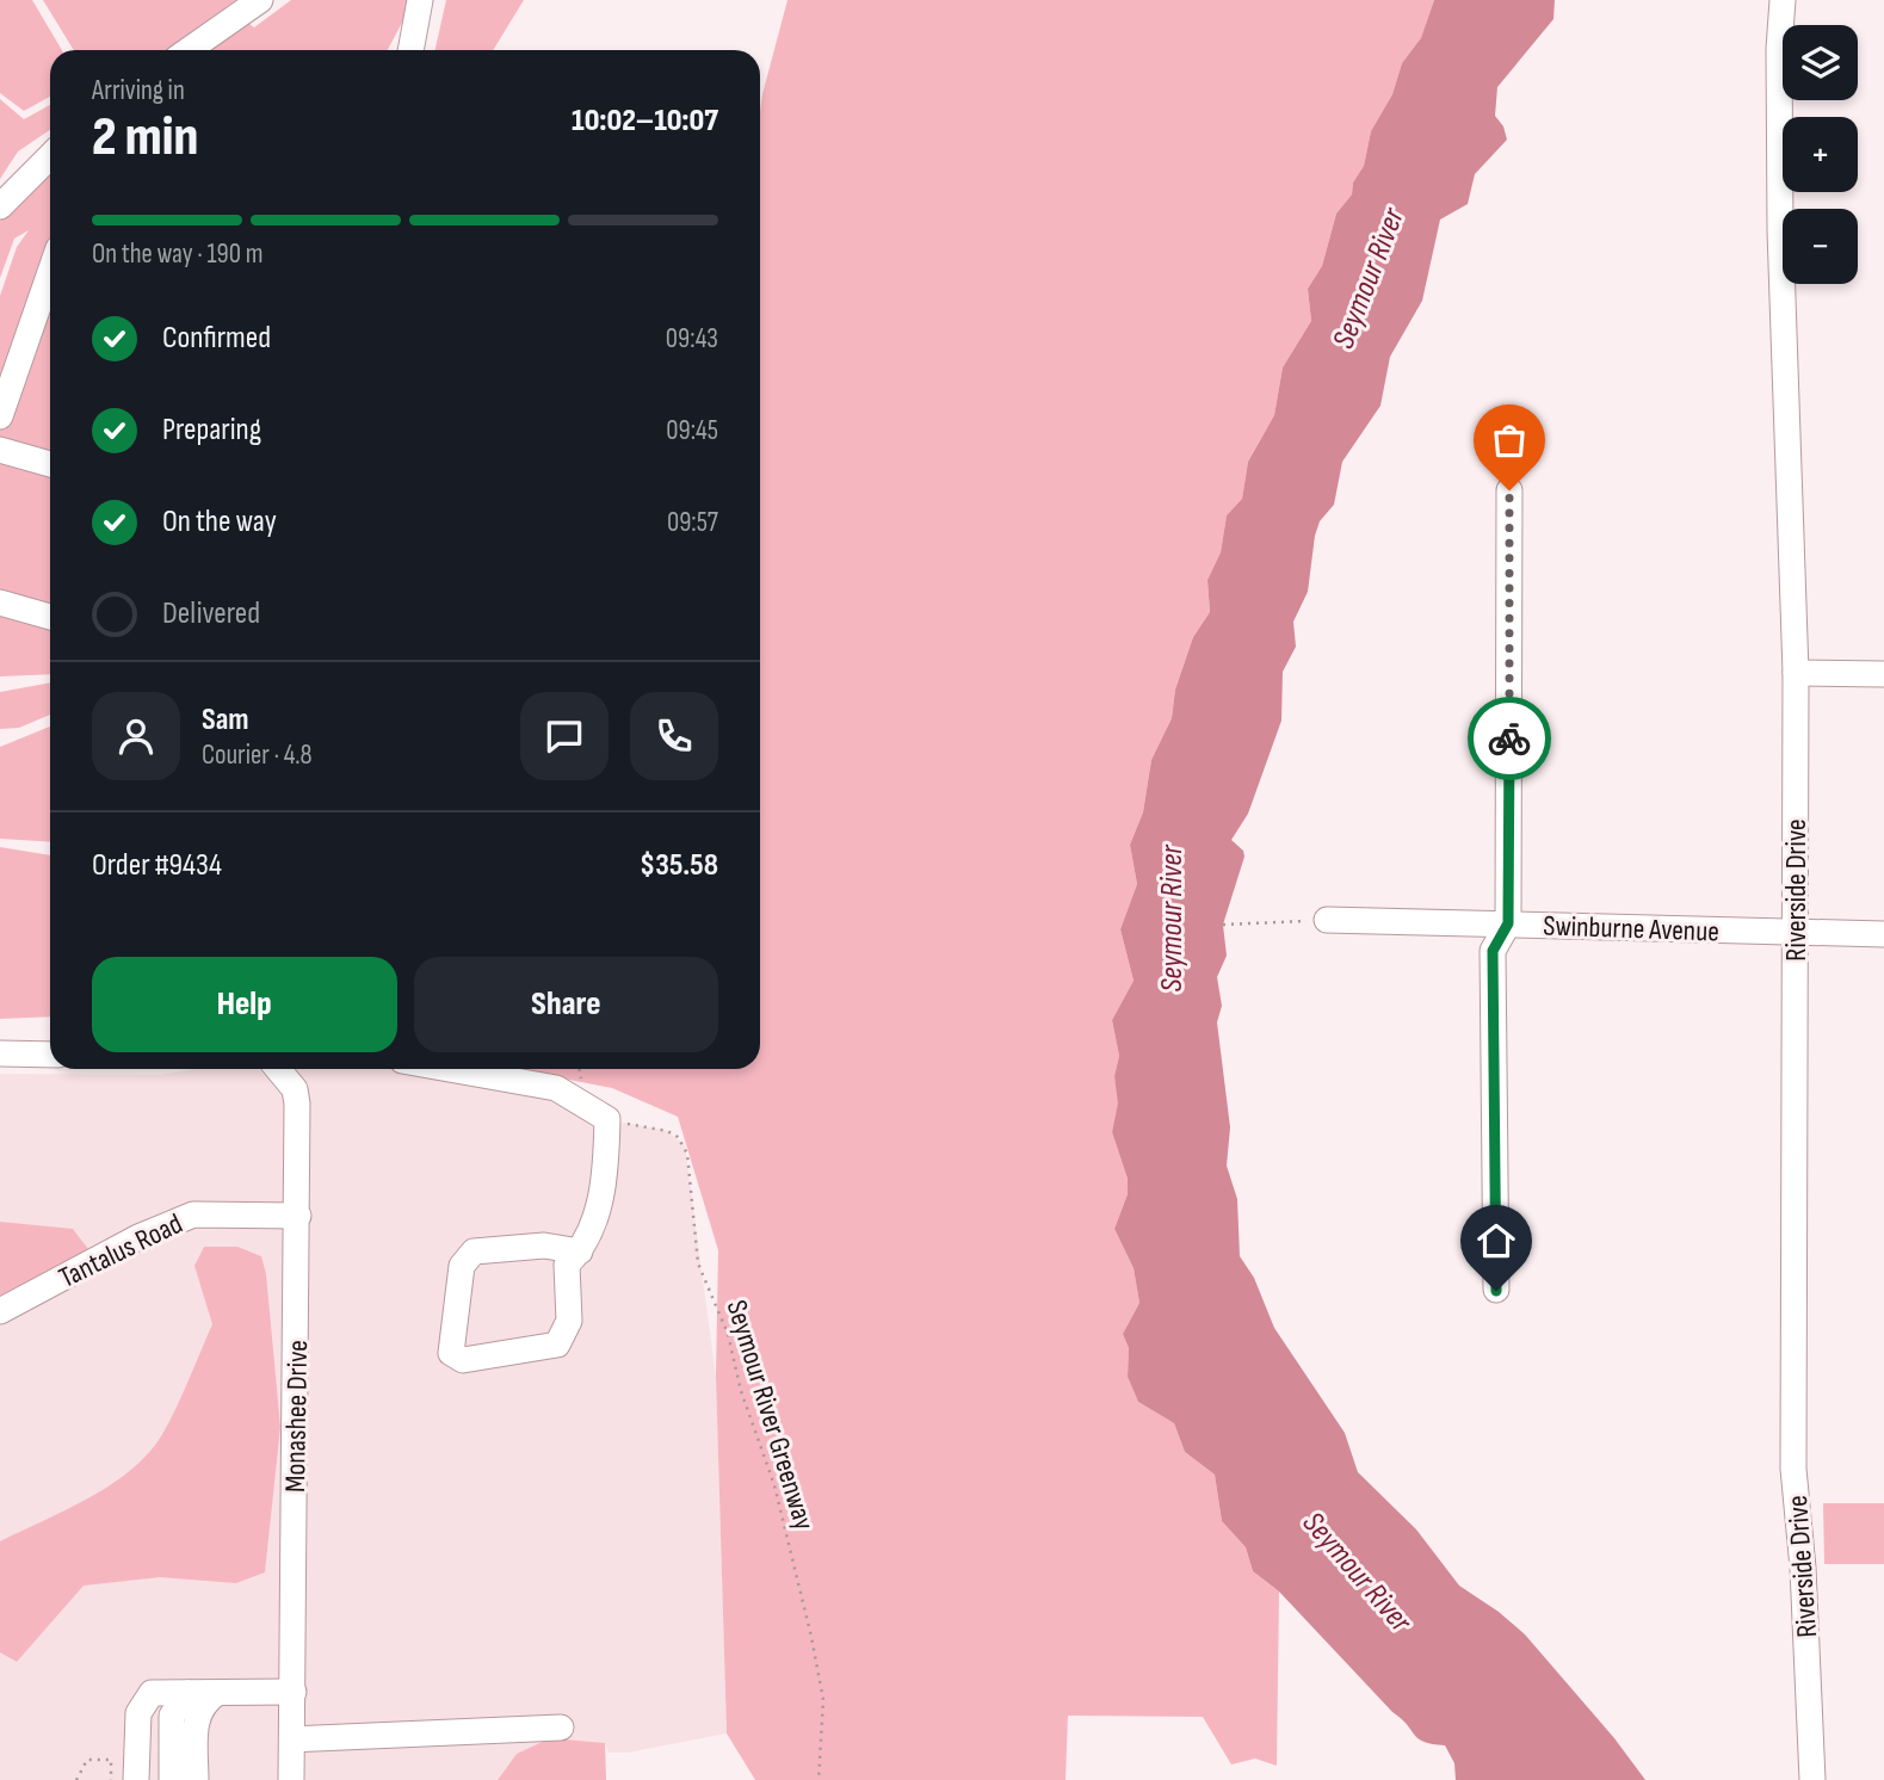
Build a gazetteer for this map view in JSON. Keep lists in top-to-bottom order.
{
  "streets": {
    "street": [
      "Riverside Drive",
      "Swinburne Avenue",
      "Tantalus Road",
      "Monashee Drive"
    ],
    "path": ["Seymour River Greenway"]
  },
  "crossings": [
    ["Riverside Drive", "Swinburne Avenue"],
    ["Tantalus Road", "Monashee Drive"]
  ],
  "water": ["Seymour River"],
  "page": {
    "map_buttons": ["+", "−"],
    "heading": ["2 min", "Arriving in", "10:02–10:07"],
    "panel": [
      "Sam",
      "Courier · 4.8",
      "Order #9434",
      "$35.58"
    ],
    "bar": "On the way · 190 m",
    "list": [
      ["Confirmed", "09:43"],
      ["Preparing", "09:45"],
      ["On the way", "09:57"],
      "Delivered"
    ],
    "buttons": ["Help", "Share"]
  }
}
